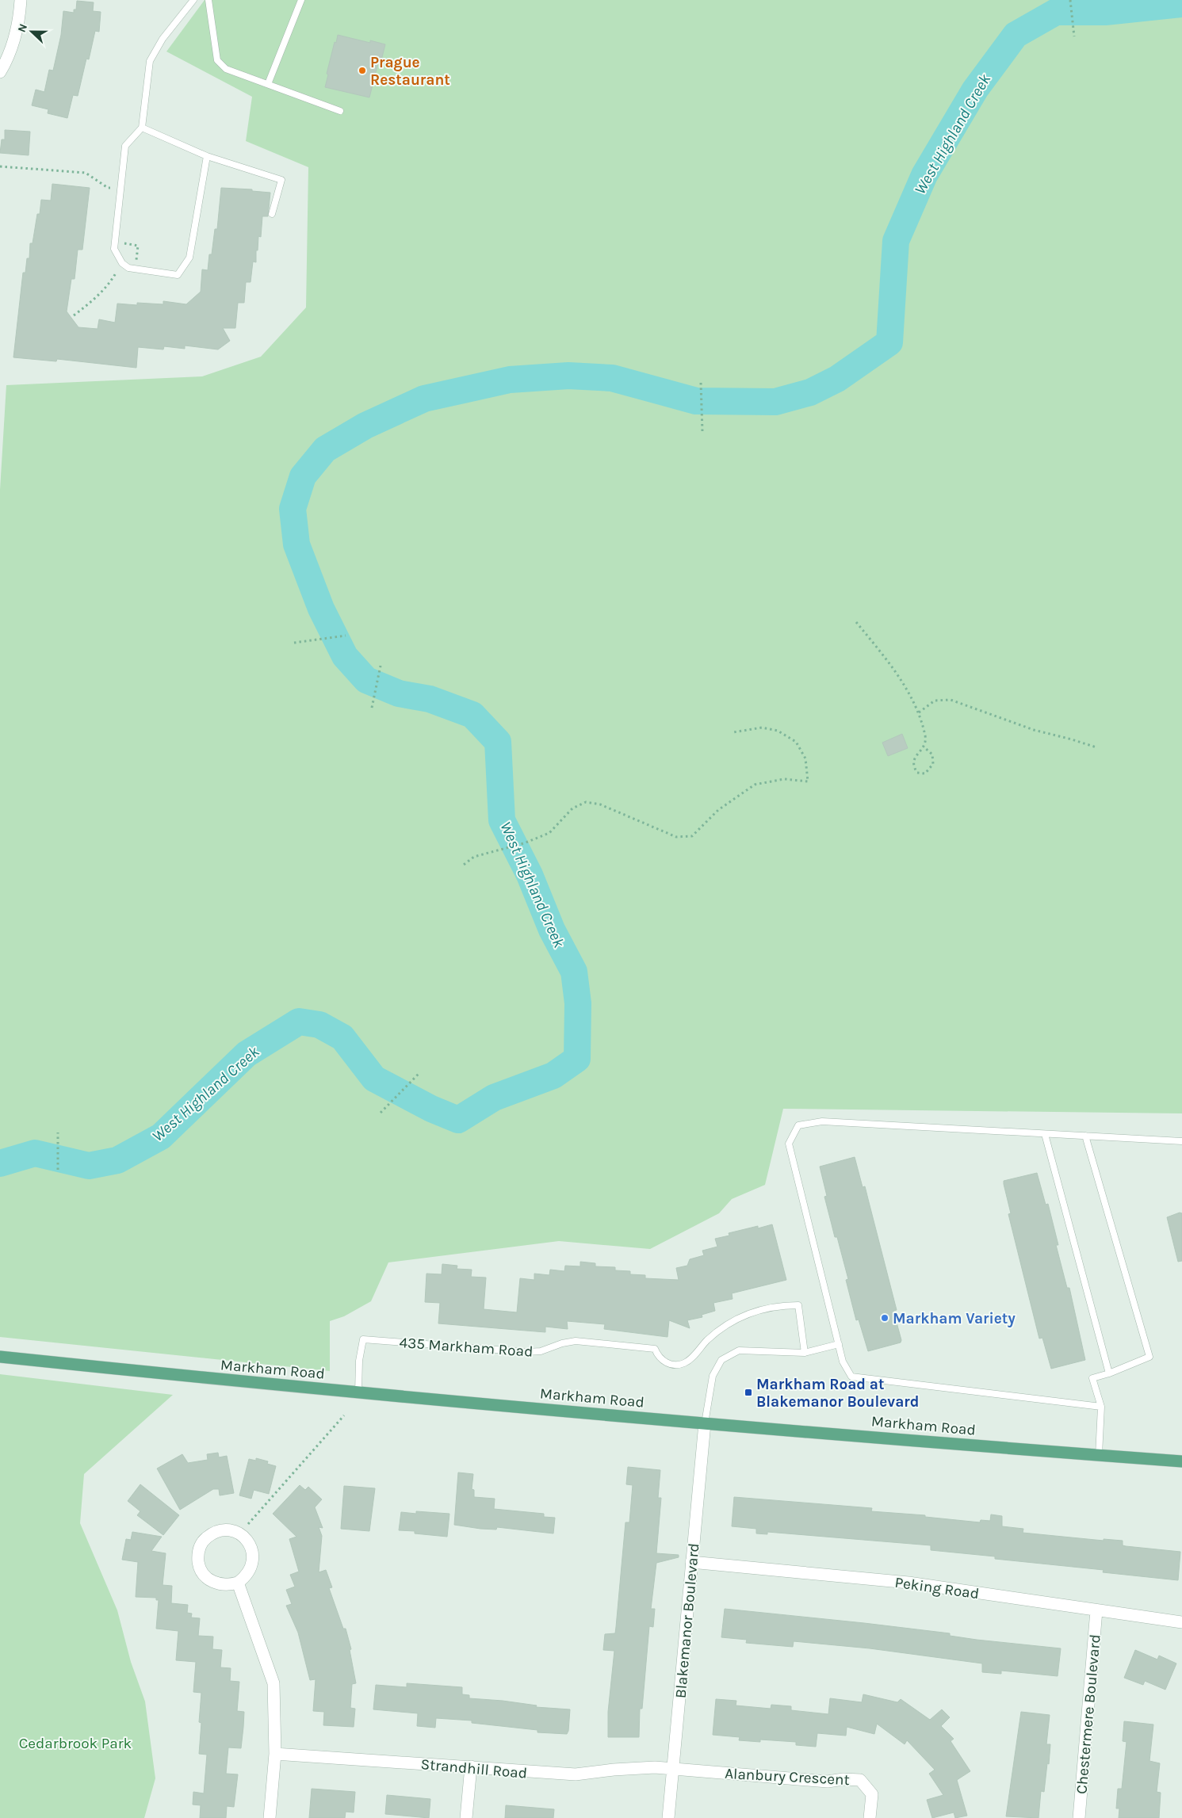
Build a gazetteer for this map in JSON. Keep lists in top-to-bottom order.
{
  "streets": {
    "main road": ["Markham Road"],
    "street": [
      "Peking Road",
      "Blakemanor Boulevard",
      "Chestermere Boulevard",
      "Strandhill Road",
      "Alanbury Crescent"
    ],
    "lane": ["435 Markham Road"]
  },
  "crossings": [
    ["435 Markham Road", "Markham Road"],
    ["Markham Road", "Blakemanor Boulevard"],
    ["Peking Road", "Blakemanor Boulevard"],
    ["Peking Road", "Chestermere Boulevard"],
    ["Blakemanor Boulevard", "Strandhill Road"],
    ["Blakemanor Boulevard", "Alanbury Crescent"],
    ["Strandhill Road", "Alanbury Crescent"]
  ],
  "water": ["West Highland Creek"],
  "parks": ["Cedarbrook Park"],
  "places": {
    "other": ["Prague Restaurant", "Markham Variety"],
    "transit": ["Markham Road at Blakemanor Boulevard"]
  },
  "north": "left"
}
